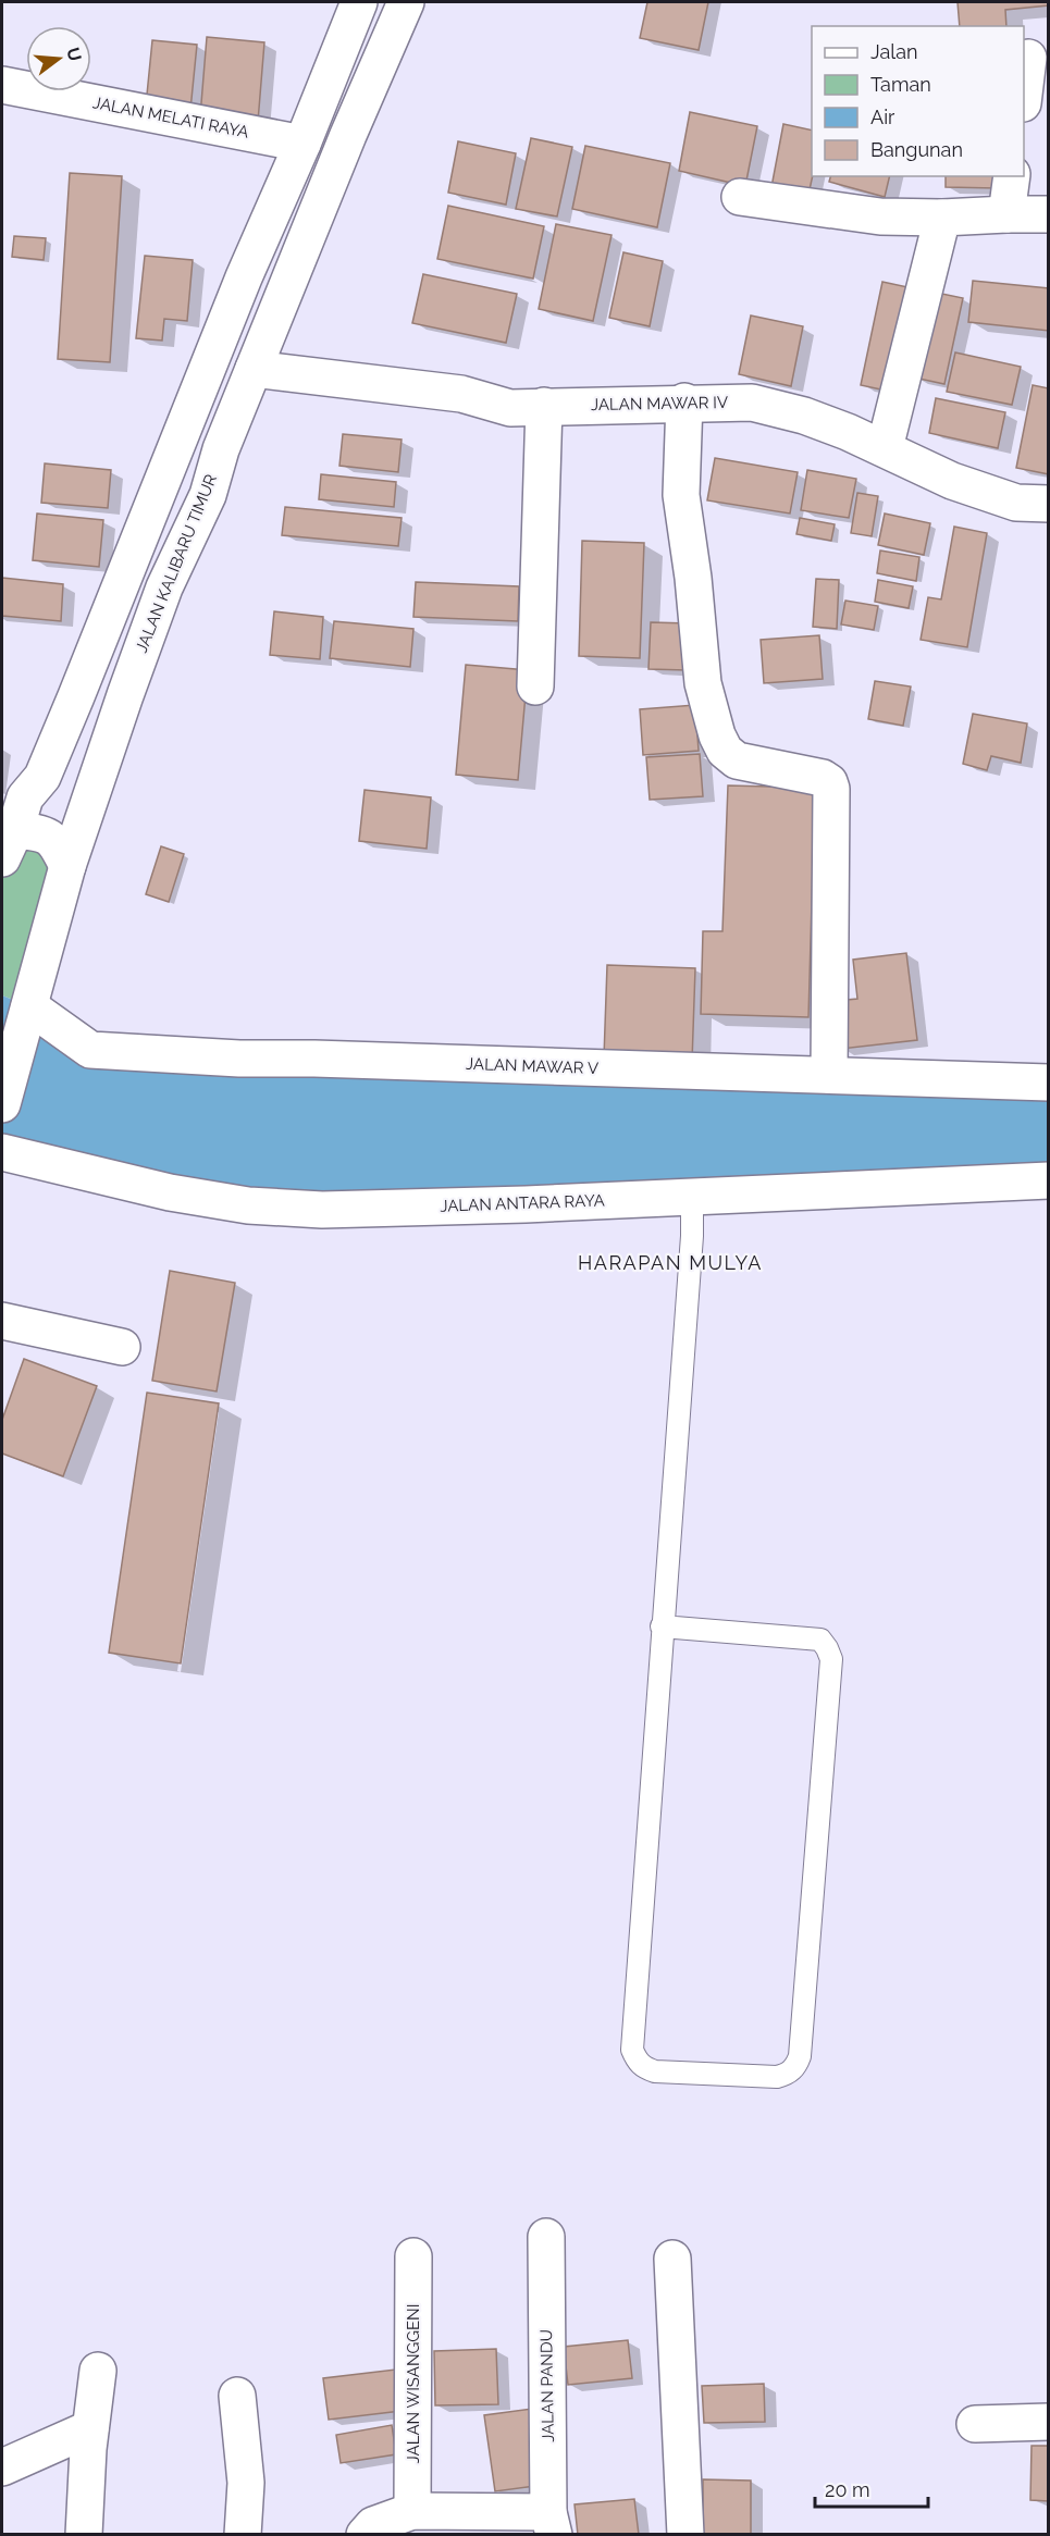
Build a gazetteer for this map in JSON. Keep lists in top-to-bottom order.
{
  "streets": {
    "street": [
      "JALAN MELATI RAYA",
      "JALAN MAWAR IV",
      "JALAN KALIBARU TIMUR",
      "JALAN MAWAR V",
      "JALAN ANTARA RAYA",
      "JALAN WISANGGENI",
      "JALAN PANDU"
    ]
  },
  "crossings": [
    ["JALAN MAWAR IV", "JALAN KALIBARU TIMUR"],
    ["JALAN KALIBARU TIMUR", "JALAN MAWAR V"]
  ],
  "districts": ["HARAPAN MULYA"],
  "legend": [
    "Jalan",
    "Taman",
    "Air",
    "Bangunan"
  ],
  "scale_bar": "20 m",
  "north": "right"
}
